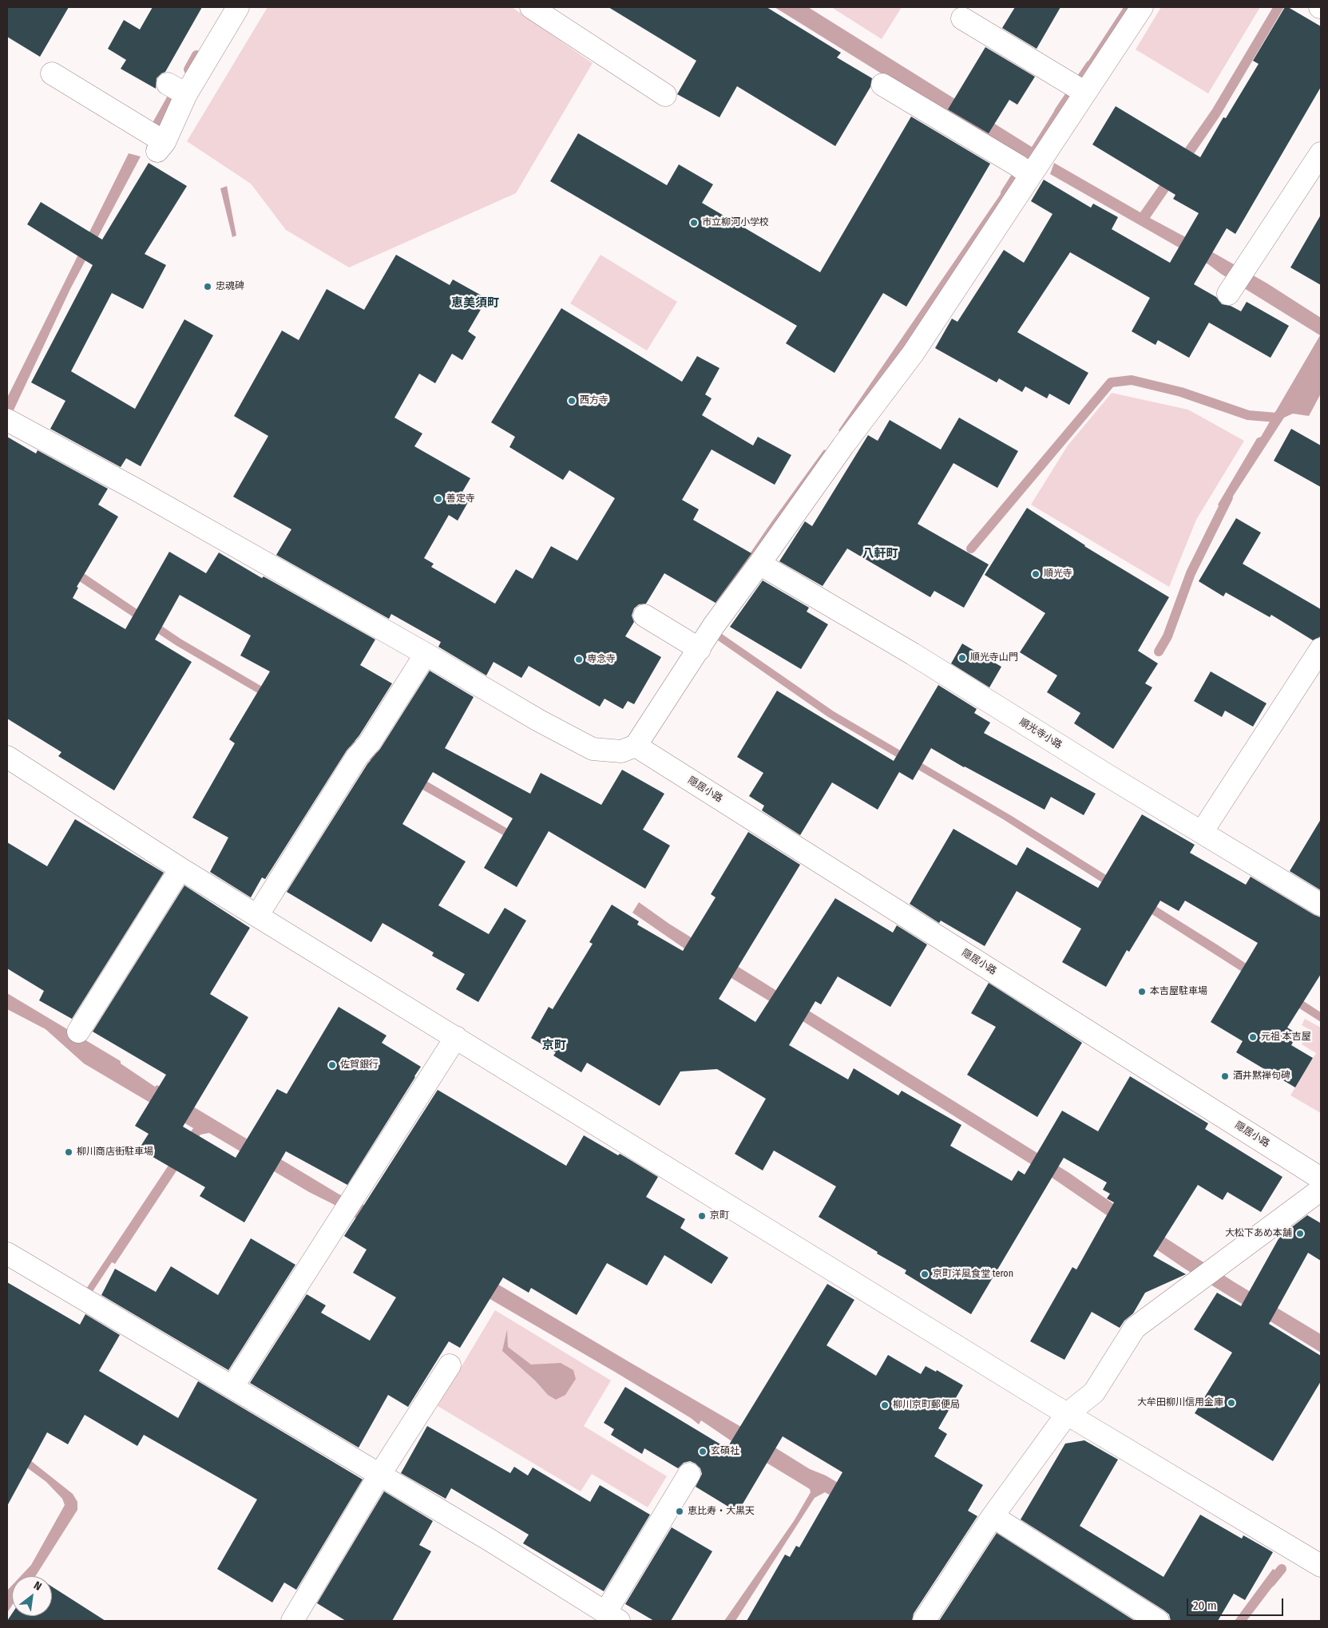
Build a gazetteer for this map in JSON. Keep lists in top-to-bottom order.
{
  "streets": {
    "street": ["順光寺小路", "隠居小路"]
  },
  "districts": ["恵美須町", "八軒町", "京町"],
  "places": [
    "市立柳河小学校",
    "忠魂碑",
    "西方寺",
    "善定寺",
    "順光寺",
    "順光寺山門",
    "専念寺",
    "本吉屋駐車場",
    "元祖 本吉屋",
    "佐賀銀行",
    "酒井黙禅句碑",
    "柳川商店街駐車場",
    "京町",
    "大松下あめ本舗",
    "京町洋風食堂 teron",
    "大牟田柳川信用金庫",
    "柳川京町郵便局",
    "玄碩社",
    "恵比寿・大黒天"
  ],
  "scale_bar": "20 m",
  "north": "top right"
}
